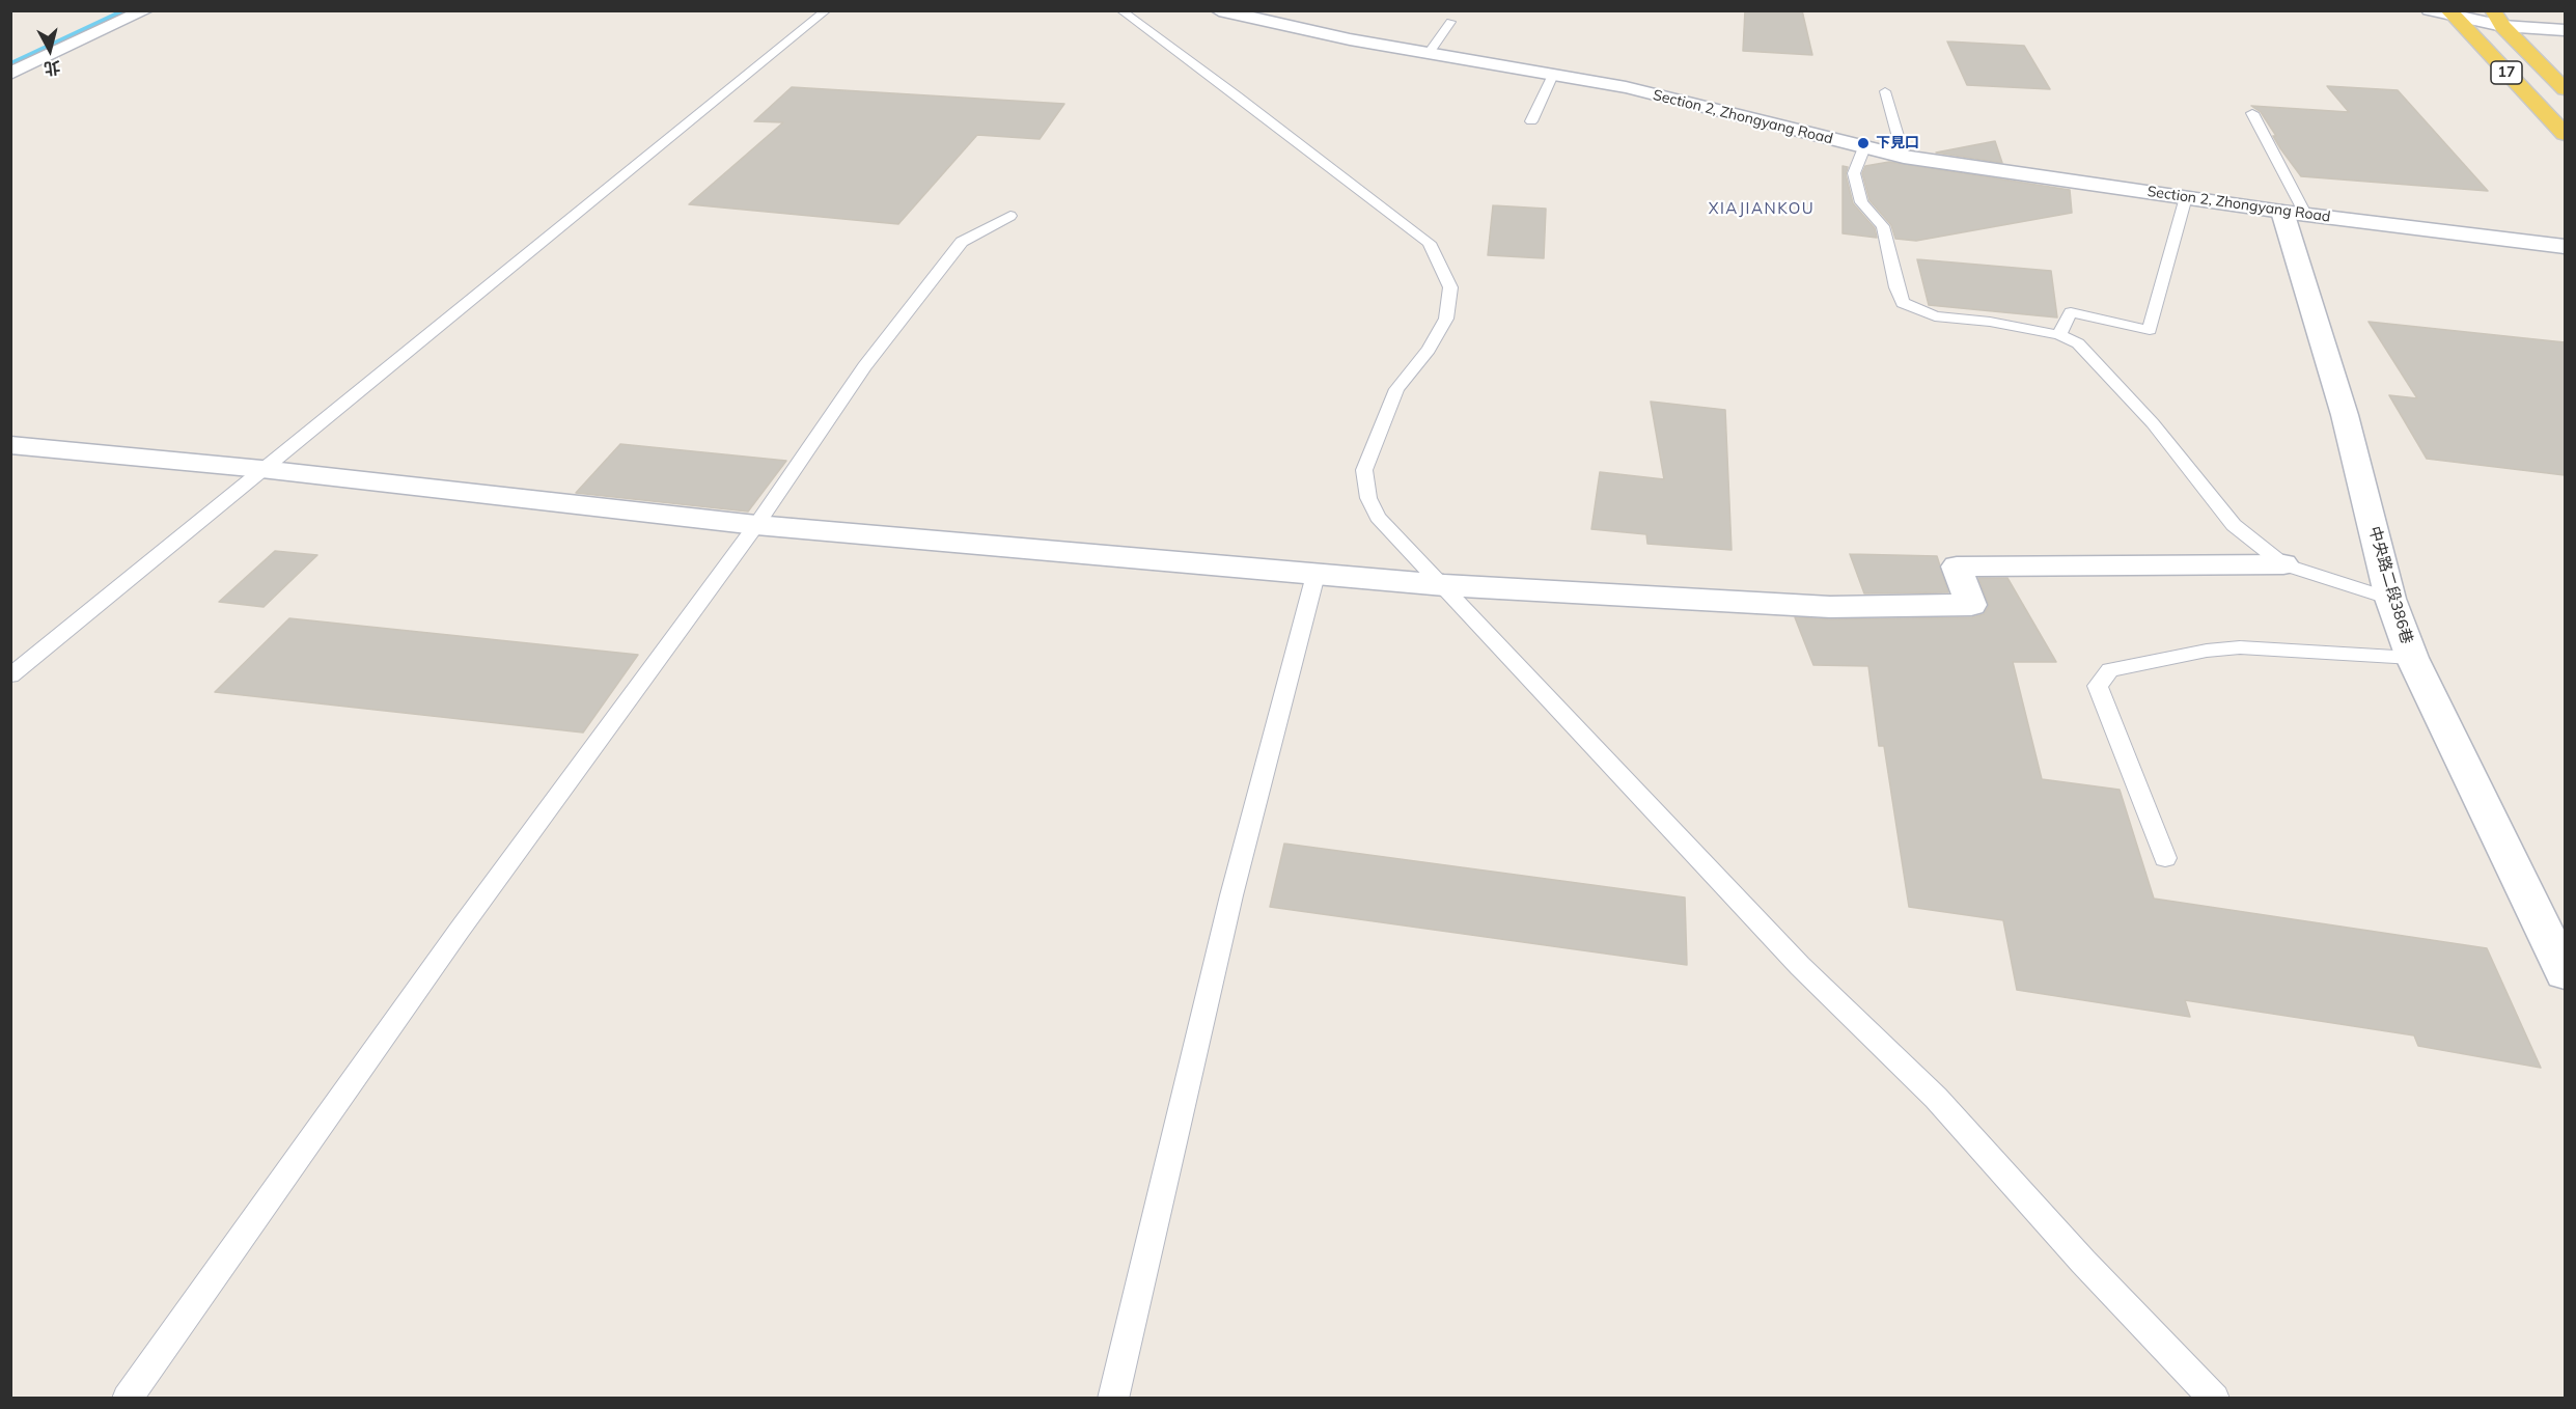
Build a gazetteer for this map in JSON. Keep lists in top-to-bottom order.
{
  "streets": {
    "main road": ["17"],
    "street": ["Section 2, Zhongyang Road", "中央路二段386巷"]
  },
  "crossings": [
    ["Section 2, Zhongyang Road", "中央路二段386巷"]
  ],
  "districts": ["XIAJIANKOU"],
  "places": ["下見口"],
  "north": "bottom"
}
